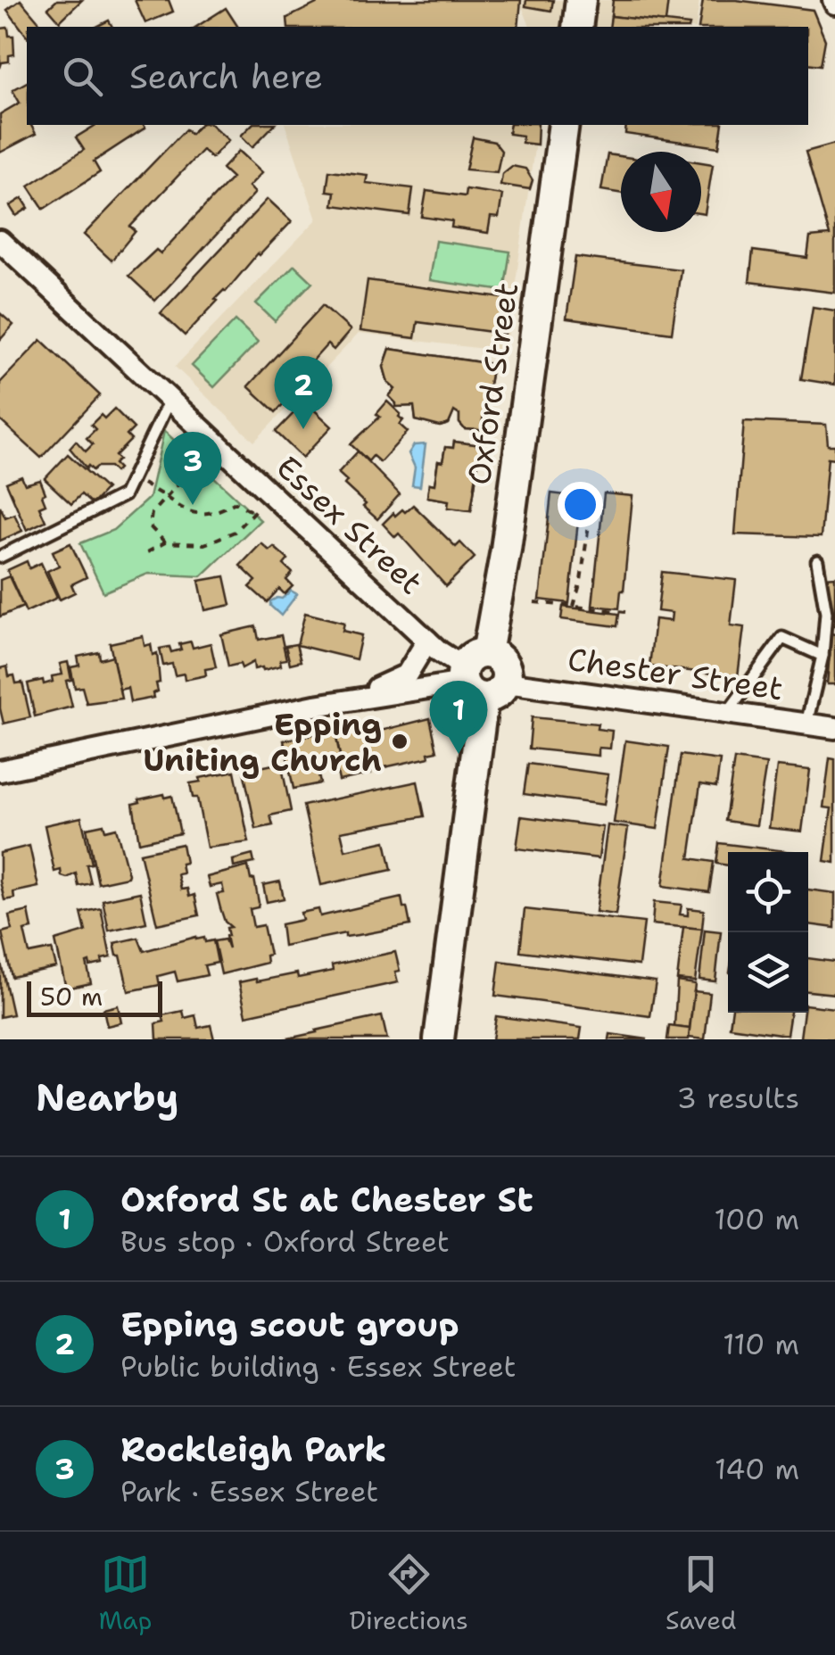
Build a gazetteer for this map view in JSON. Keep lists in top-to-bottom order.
{
  "streets": {
    "street": ["Oxford Street", "Essex Street", "Chester Street"]
  },
  "crossings": [
    ["Oxford Street", "Essex Street"],
    ["Oxford Street", "Chester Street"],
    ["Essex Street", "Chester Street"]
  ],
  "places": ["Epping Uniting Church"],
  "scale_bar": "50 m",
  "north": "bottom",
  "page": {
    "search": "Search here",
    "pins": ["2", "3", "1"],
    "scale": "50 m",
    "heading": ["Nearby", "3 results"],
    "list": [
      {
        "mark": "1",
        "name": "Oxford St at Chester St",
        "note": "Bus stop · Oxford Street",
        "value": "100 m"
      },
      {
        "mark": "2",
        "name": "Epping scout group",
        "note": "Public building · Essex Street",
        "value": "110 m"
      },
      {
        "mark": "3",
        "name": "Rockleigh Park",
        "note": "Park · Essex Street",
        "value": "140 m"
      }
    ],
    "nav": ["Map", "Directions", "Saved"]
  }
}
